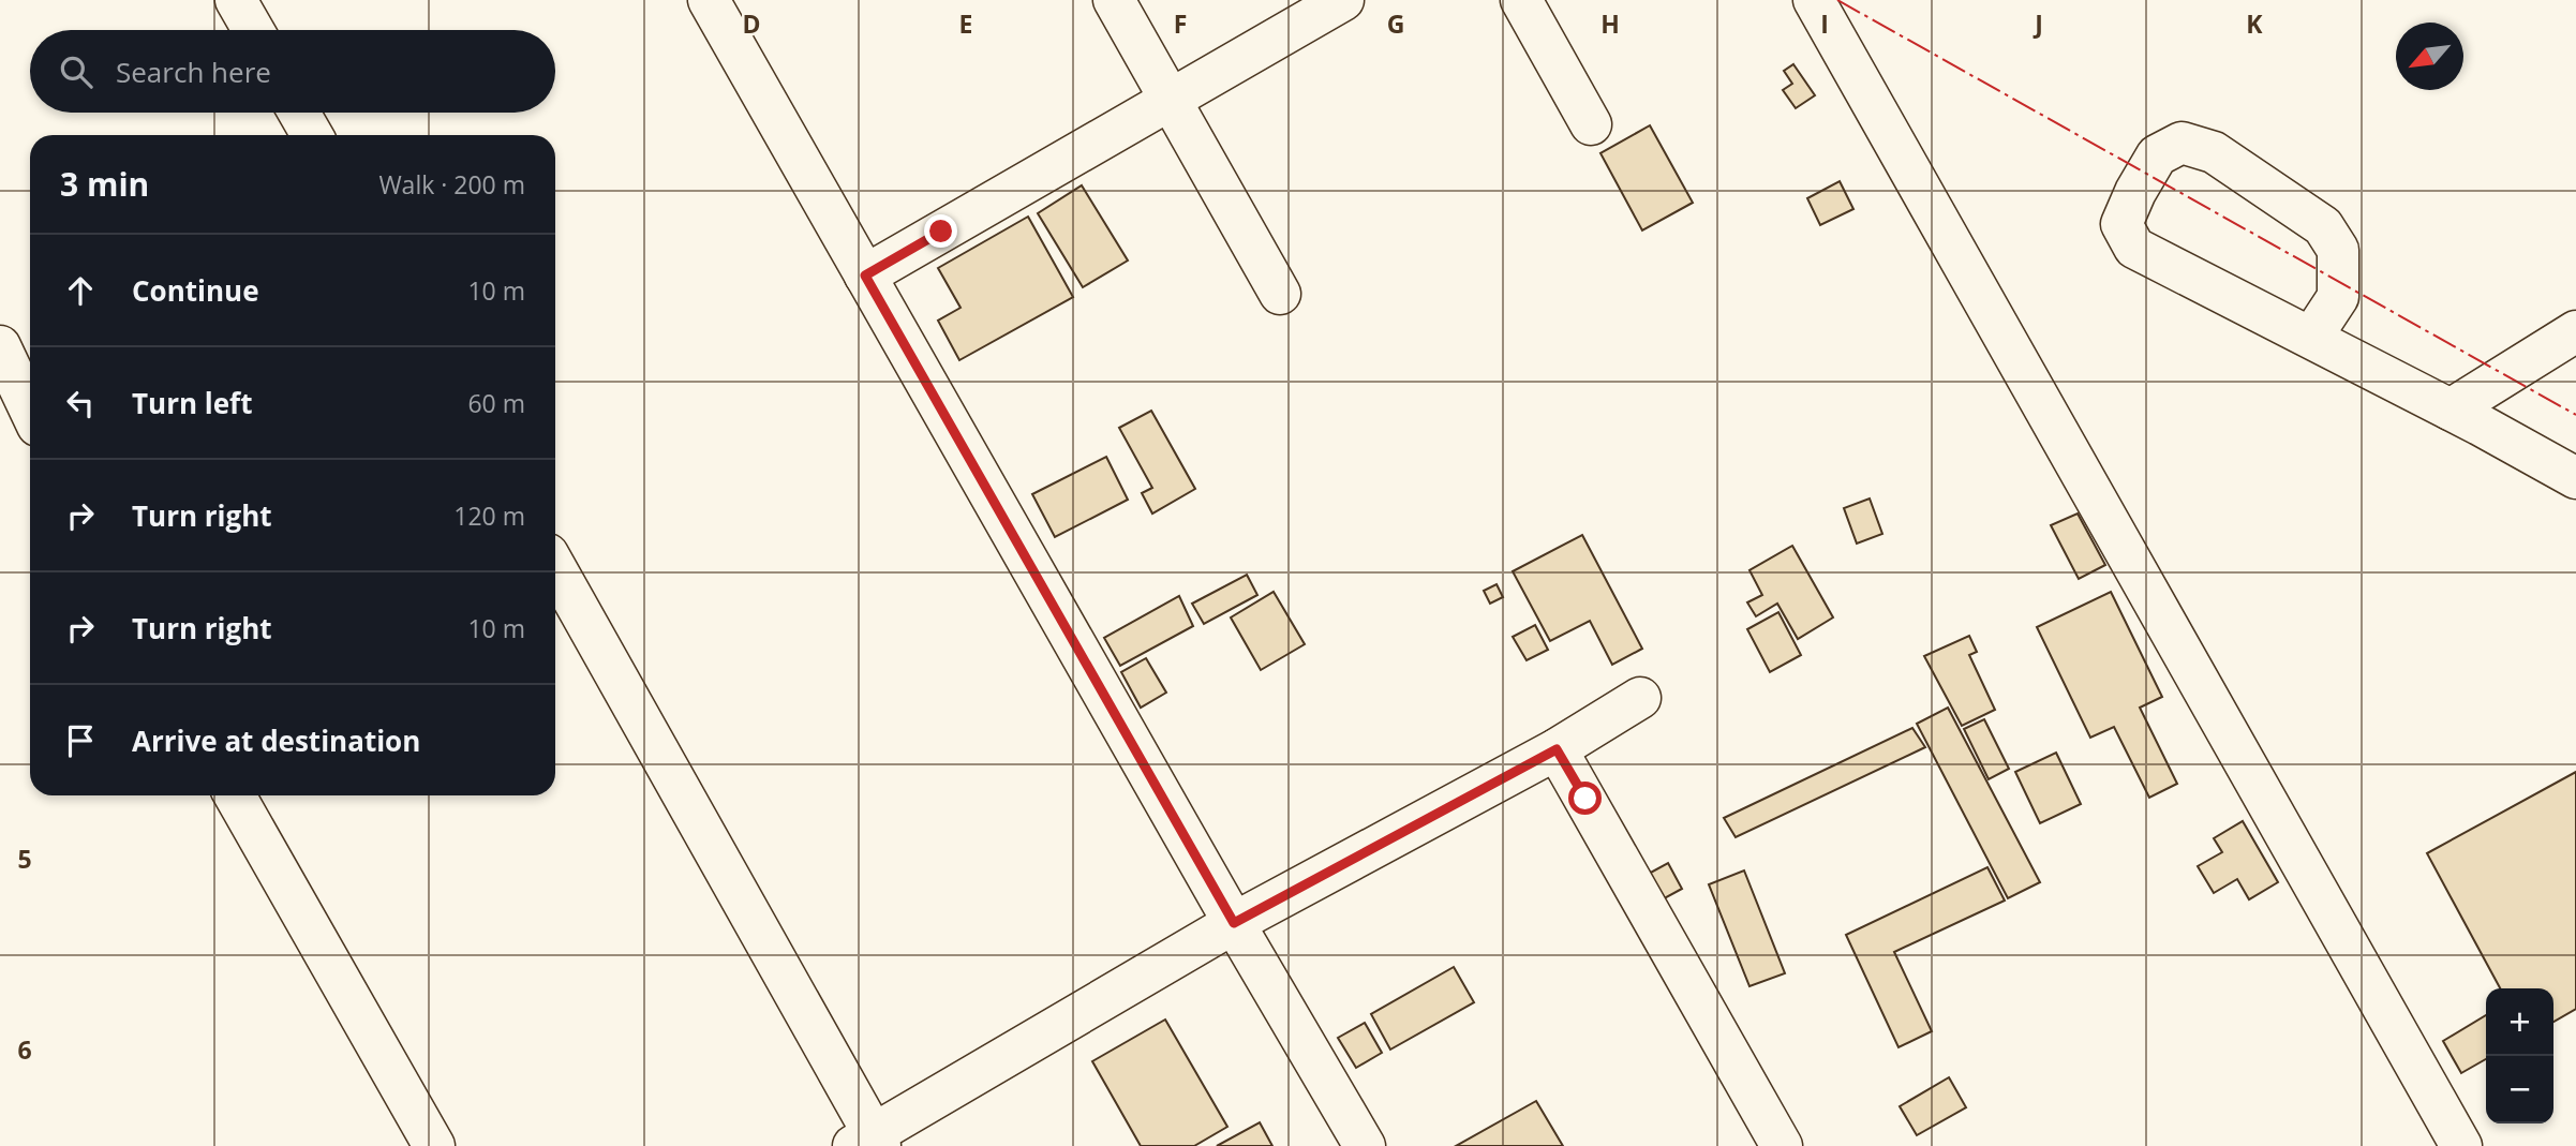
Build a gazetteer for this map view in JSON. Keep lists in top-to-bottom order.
{
  "north": "bottom left",
  "page": {
    "search": "Search here",
    "heading": ["3 min", "Walk · 200 m"],
    "list": [
      ["Continue", "10 m"],
      ["Turn left", "60 m"],
      ["Turn right", "120 m"],
      ["Turn right", "10 m"],
      "Arrive at destination"
    ],
    "map_buttons": ["+", "−"]
  },
  "grid": {
    "columns": [
      "D",
      "E",
      "F",
      "G",
      "H",
      "I",
      "J",
      "K"
    ],
    "rows": ["5", "6"]
  }
}
